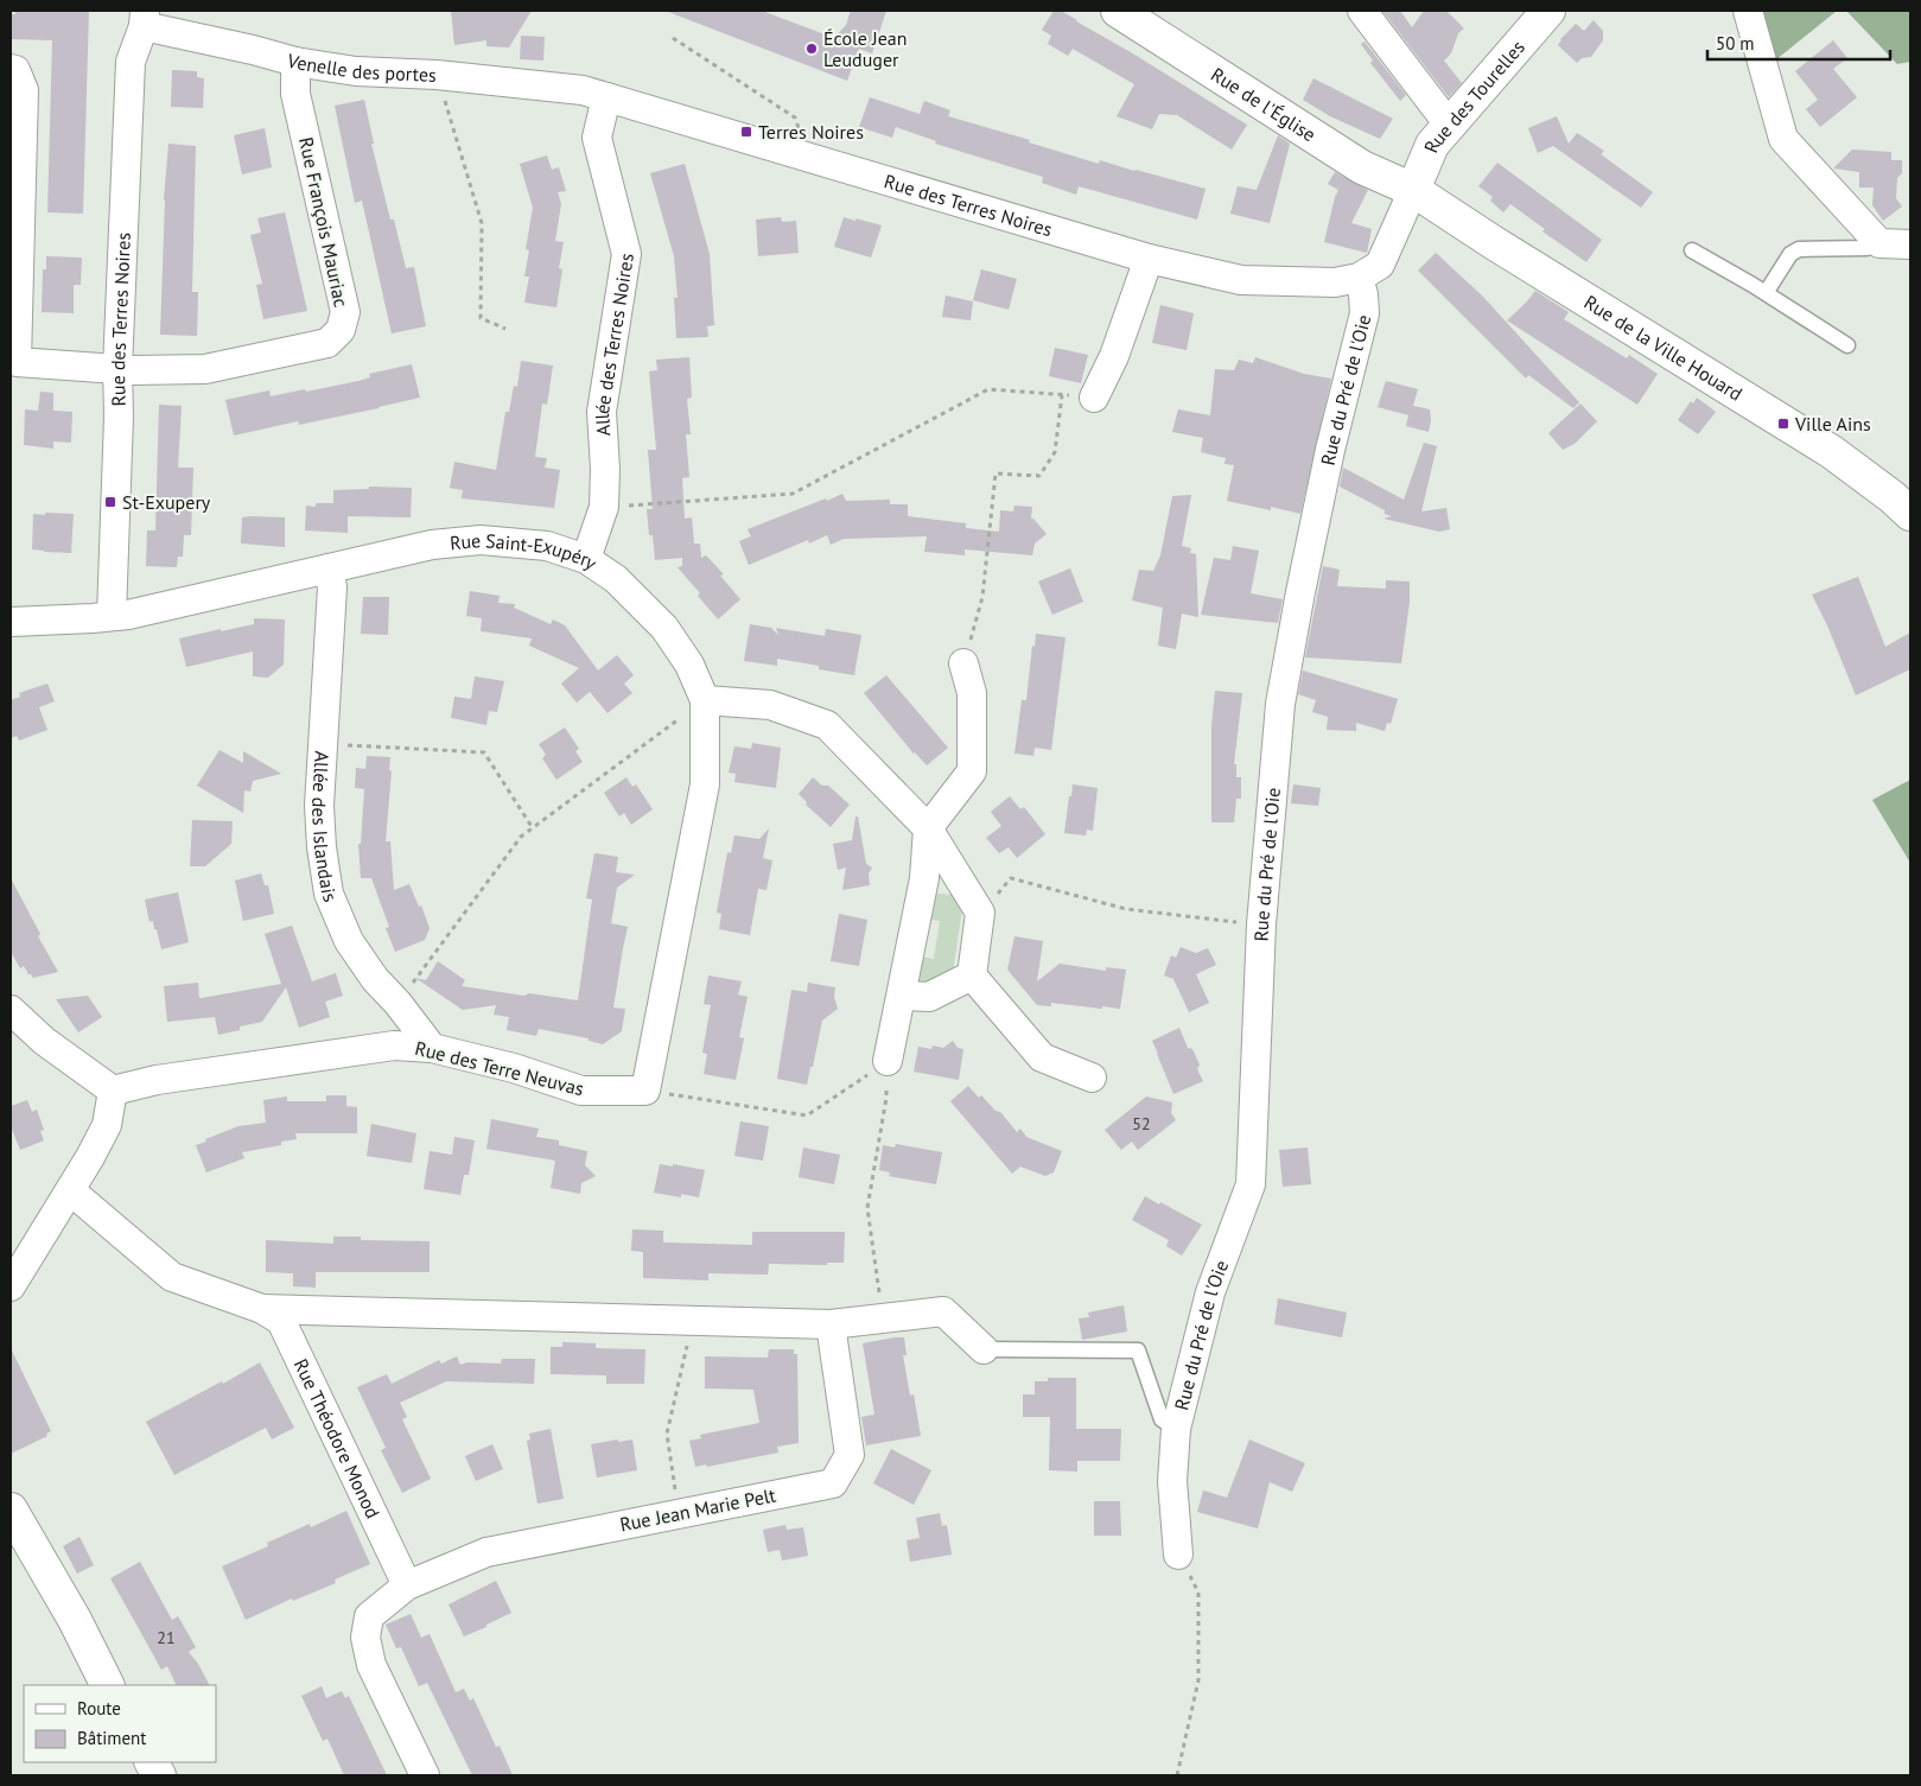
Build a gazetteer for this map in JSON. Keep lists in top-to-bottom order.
{
  "streets": {
    "street": [
      "Venelle des portes",
      "Rue des Tourelles",
      "Rue de l'Église",
      "Rue des Terres Noires",
      "Rue François Mauriac",
      "Allée des Terres Noires",
      "Rue de la Ville Houard",
      "Rue du Pré de l'Oie",
      "Rue Saint-Exupéry",
      "Allée des Islandais",
      "Rue des Terre Neuvas",
      "Rue Théodore Monod",
      "Rue Jean Marie Pelt"
    ]
  },
  "crossings": [
    ["Venelle des portes", "Rue des Terres Noires"],
    ["Venelle des portes", "Rue François Mauriac"],
    ["Venelle des portes", "Allée des Terres Noires"],
    ["Rue des Tourelles", "Rue de l'Église"],
    ["Rue des Tourelles", "Rue de la Ville Houard"],
    ["Rue de l'Église", "Rue de la Ville Houard"],
    ["Rue des Terres Noires", "Rue François Mauriac"],
    ["Rue des Terres Noires", "Allée des Terres Noires"],
    ["Rue des Terres Noires", "Rue du Pré de l'Oie"],
    ["Rue des Terres Noires", "Rue Saint-Exupéry"],
    ["Allée des Terres Noires", "Rue Saint-Exupéry"],
    ["Rue Saint-Exupéry", "Allée des Islandais"],
    ["Allée des Islandais", "Rue des Terre Neuvas"],
    ["Rue Théodore Monod", "Rue Jean Marie Pelt"]
  ],
  "places": {
    "other": ["École Jean Leuduger"],
    "transit": ["Terres Noires", "Ville Ains", "St-Exupery"]
  },
  "house_numbers": ["52", "21"],
  "legend": ["Route", "Bâtiment"],
  "scale_bar": "50 m"
}
